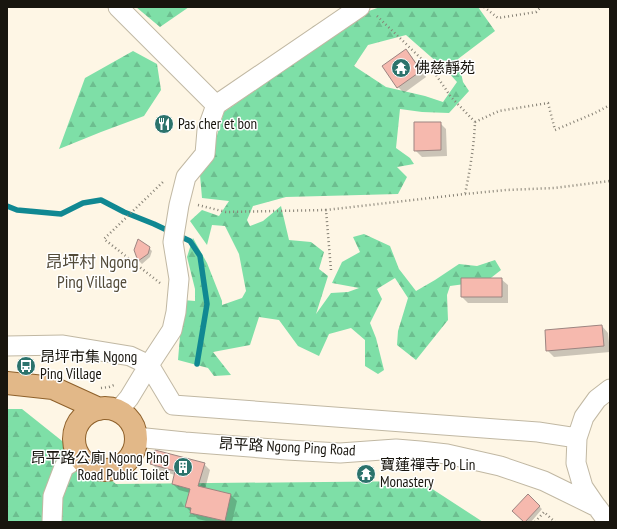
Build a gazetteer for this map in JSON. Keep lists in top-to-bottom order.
{
  "streets": {
    "street": ["昂平路 Ngong Ping Road"]
  },
  "districts": ["昂坪村 Ngong Ping Village"],
  "places": {
    "temple": ["佛慈靜苑", "寶蓮禪寺 Po Lin Monastery"],
    "restaurant": ["Pas cher et bon"],
    "bus stop": ["昂坪市集 Ngong Ping Village"],
    "building": ["昂平路公廁 Ngong Ping Road Public Toilet"]
  }
}
